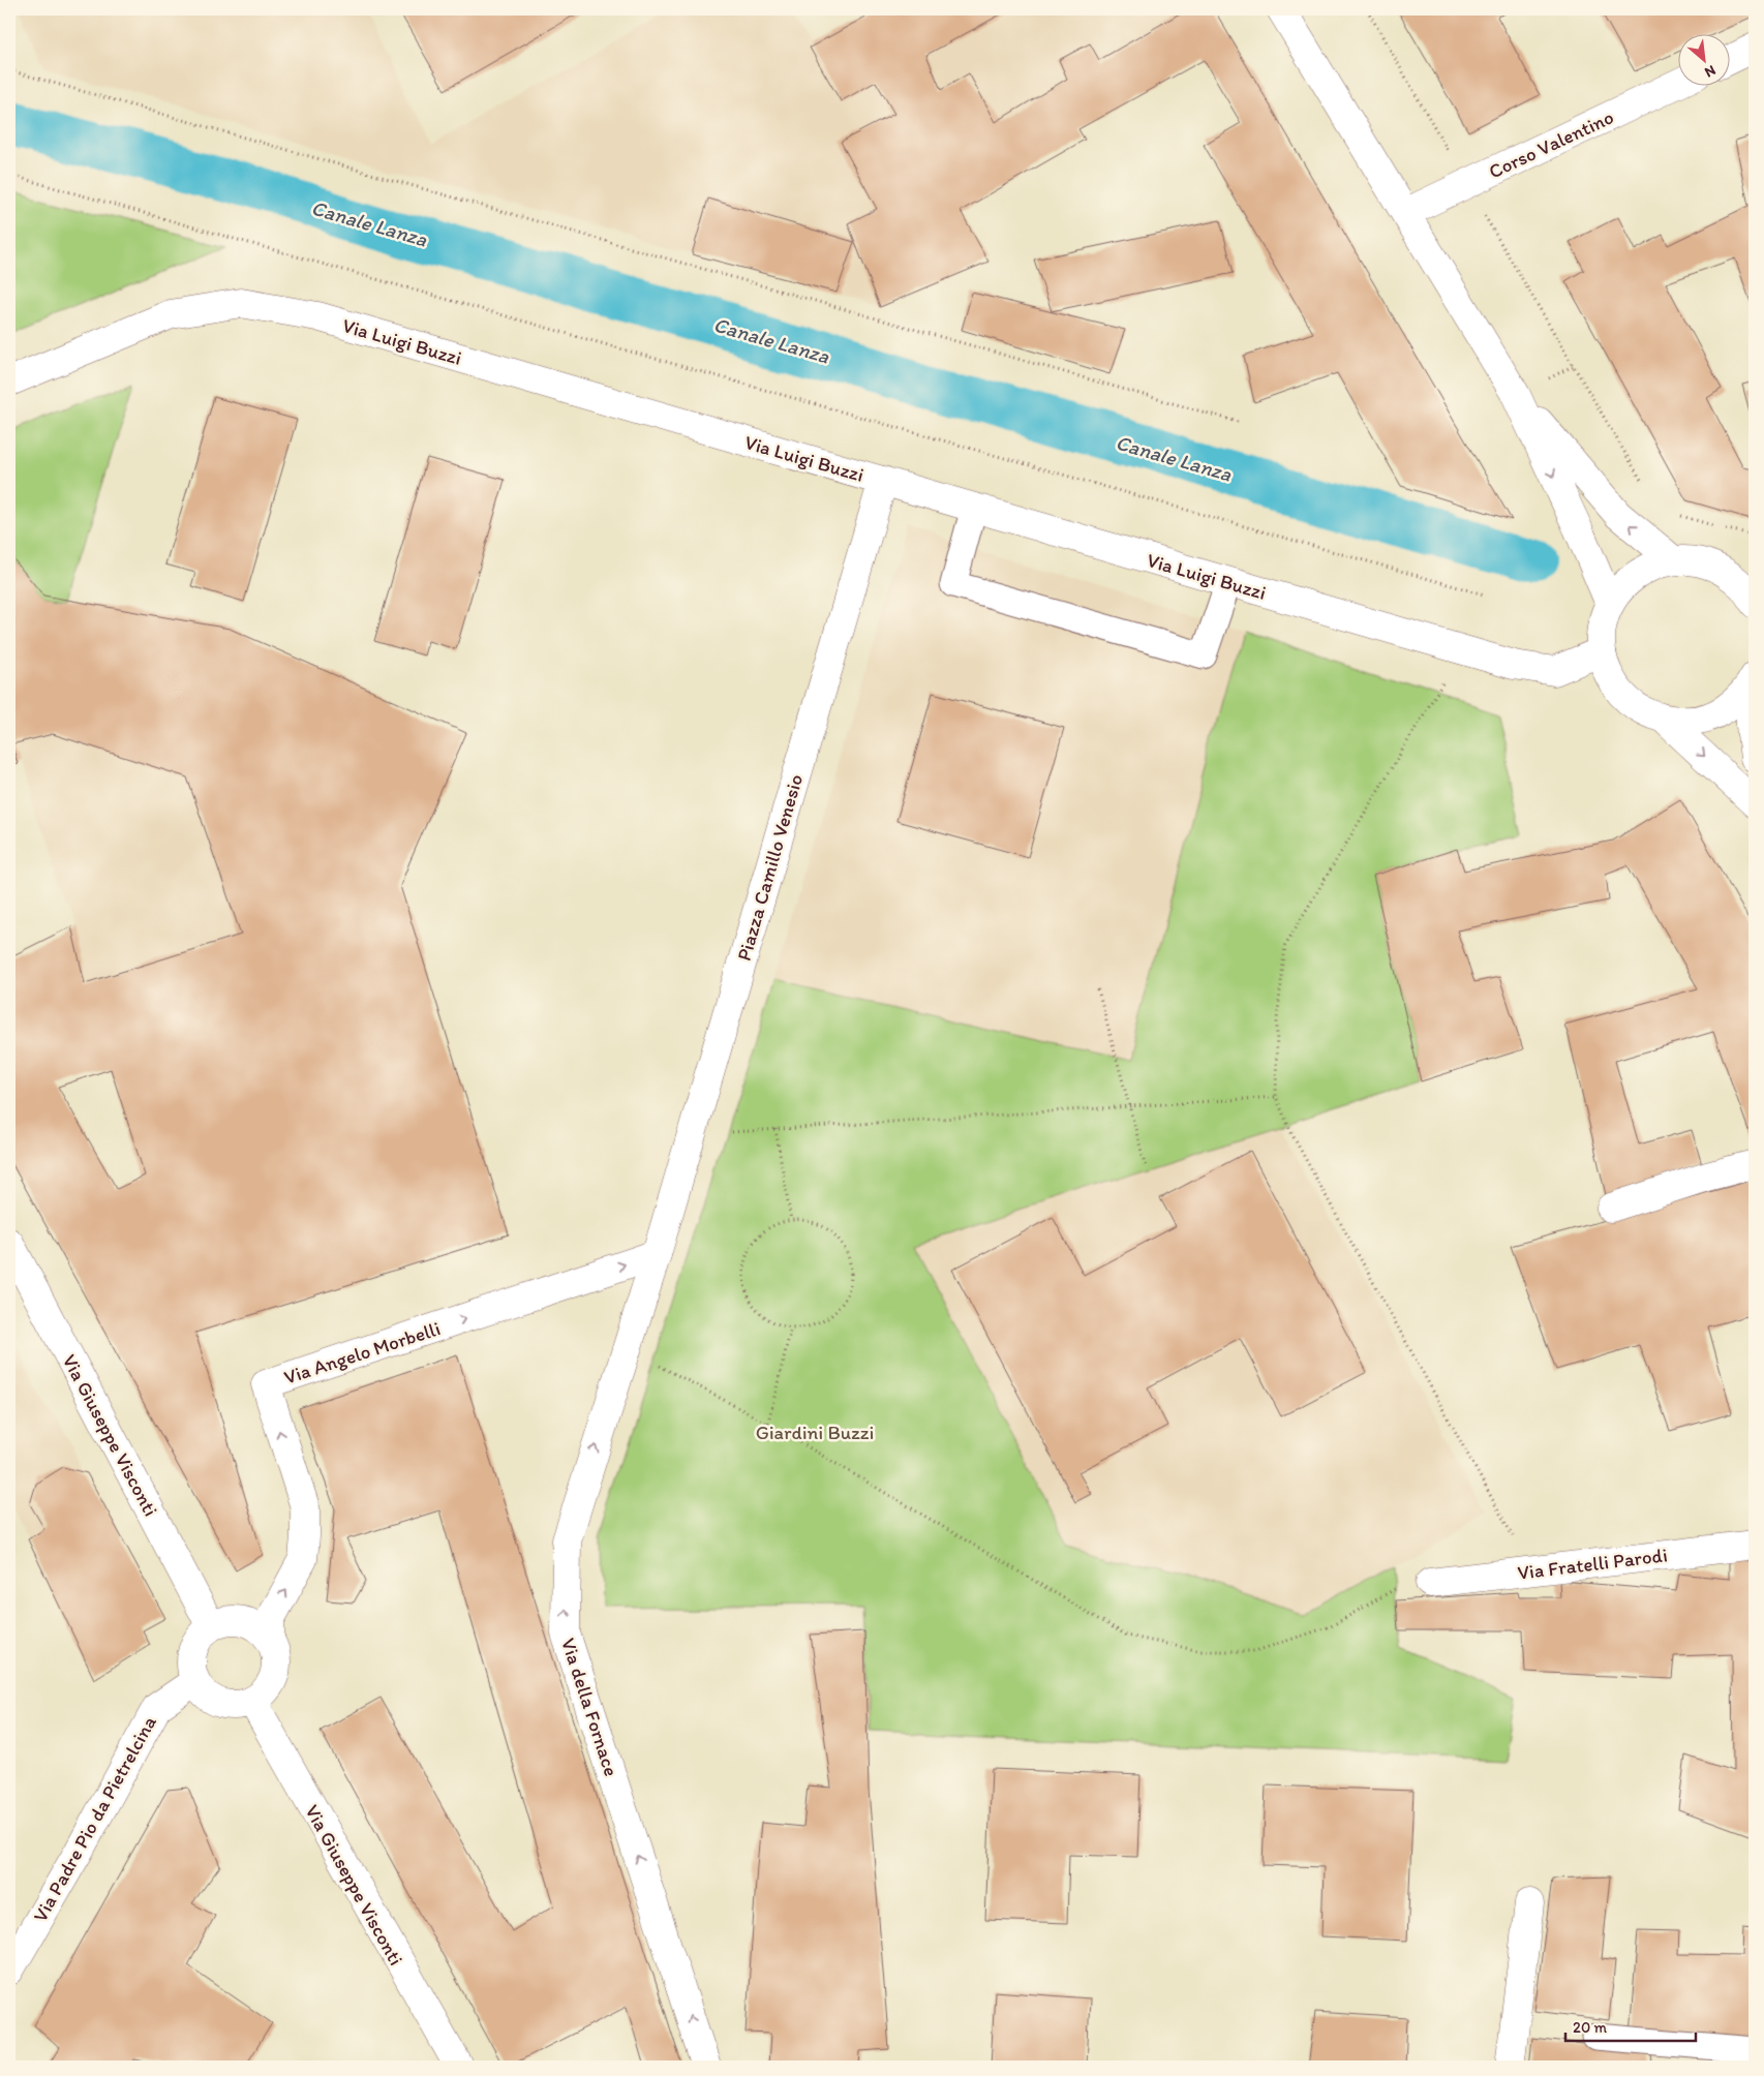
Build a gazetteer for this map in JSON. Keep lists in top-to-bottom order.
{
  "streets": {
    "street": [
      "Corso Valentino",
      "Via Luigi Buzzi",
      "Piazza Camillo Venesio",
      "Via Angelo Morbelli",
      "Via Giuseppe Visconti",
      "Via Fratelli Parodi",
      "Via della Fornace",
      "Via Padre Pio da Pietrelcina"
    ]
  },
  "crossings": [
    ["Via Luigi Buzzi", "Piazza Camillo Venesio"],
    ["Piazza Camillo Venesio", "Via Angelo Morbelli"],
    ["Piazza Camillo Venesio", "Via della Fornace"],
    ["Via Angelo Morbelli", "Via Giuseppe Visconti"],
    ["Via Angelo Morbelli", "Via della Fornace"],
    ["Via Angelo Morbelli", "Via Padre Pio da Pietrelcina"],
    ["Via Giuseppe Visconti", "Via Padre Pio da Pietrelcina"]
  ],
  "one_way": ["Via Angelo Morbelli", "Via della Fornace"],
  "water": ["Canale Lanza"],
  "parks": ["Giardini Buzzi"],
  "scale_bar": "20 m",
  "north": "bottom right"
}
